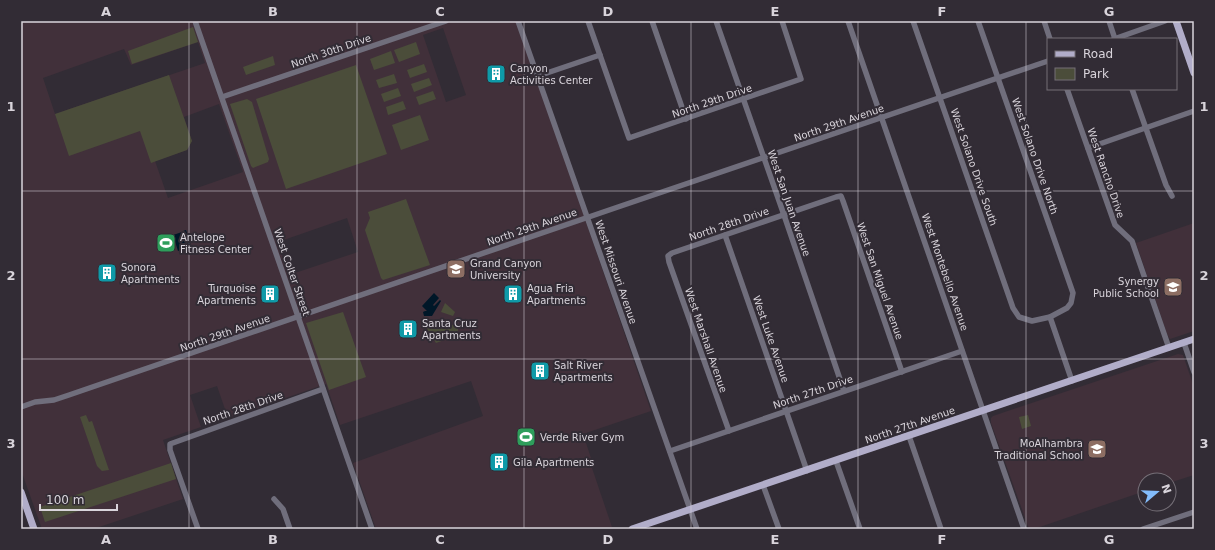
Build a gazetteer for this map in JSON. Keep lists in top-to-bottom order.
{
  "streets": {
    "main road": ["North 27th Avenue"],
    "street": [
      "North 30th Drive",
      "North 29th Drive",
      "North 29th Avenue",
      "West Solano Drive North",
      "West Solano Drive South",
      "West Rancho Drive",
      "West San Juan Avenue",
      "North 28th Drive",
      "West Colter Street",
      "West Missouri Avenue",
      "West Montebello Avenue",
      "West San Miguel Avenue",
      "West Luke Avenue",
      "West Marshall Avenue",
      "North 27th Drive"
    ]
  },
  "crossings": [
    ["North 30th Drive", "West Colter Street"],
    ["North 29th Drive", "West San Juan Avenue"],
    ["North 29th Avenue", "West Solano Drive North"],
    ["North 29th Avenue", "West Solano Drive South"],
    ["North 29th Avenue", "West San Juan Avenue"],
    ["North 29th Avenue", "West Colter Street"],
    ["North 29th Avenue", "West Missouri Avenue"],
    ["North 29th Avenue", "West Montebello Avenue"],
    ["West Solano Drive North", "West Solano Drive South"],
    ["West Rancho Drive", "North 27th Avenue"],
    ["West San Juan Avenue", "North 28th Drive"],
    ["West San Juan Avenue", "North 27th Drive"],
    ["North 28th Drive", "West Colter Street"],
    ["North 28th Drive", "West San Miguel Avenue"],
    ["North 28th Drive", "West Luke Avenue"],
    ["North 28th Drive", "West Marshall Avenue"],
    ["West Missouri Avenue", "North 27th Drive"],
    ["West Missouri Avenue", "North 27th Avenue"],
    ["West Montebello Avenue", "North 27th Drive"],
    ["West Montebello Avenue", "North 27th Avenue"],
    ["West San Miguel Avenue", "North 27th Drive"],
    ["West Luke Avenue", "North 27th Drive"],
    ["West Luke Avenue", "North 27th Avenue"],
    ["West Marshall Avenue", "North 27th Drive"]
  ],
  "places": {
    "building": [
      "Canyon Activities Center",
      "Sonora Apartments",
      "Turquoise Apartments",
      "Agua Fria Apartments",
      "Santa Cruz Apartments",
      "Salt River Apartments",
      "Gila Apartments"
    ],
    "sports": ["Antelope Fitness Center", "Verde River Gym"],
    "school or university": ["Grand Canyon University", "Synergy Public School", "MoAlhambra Traditional School"]
  },
  "legend": ["Road", "Park"],
  "scale_bar": "100 m",
  "north": "right",
  "grid": {
    "columns": [
      "A",
      "B",
      "C",
      "D",
      "E",
      "F",
      "G"
    ],
    "rows": ["1", "2", "3"]
  }
}
